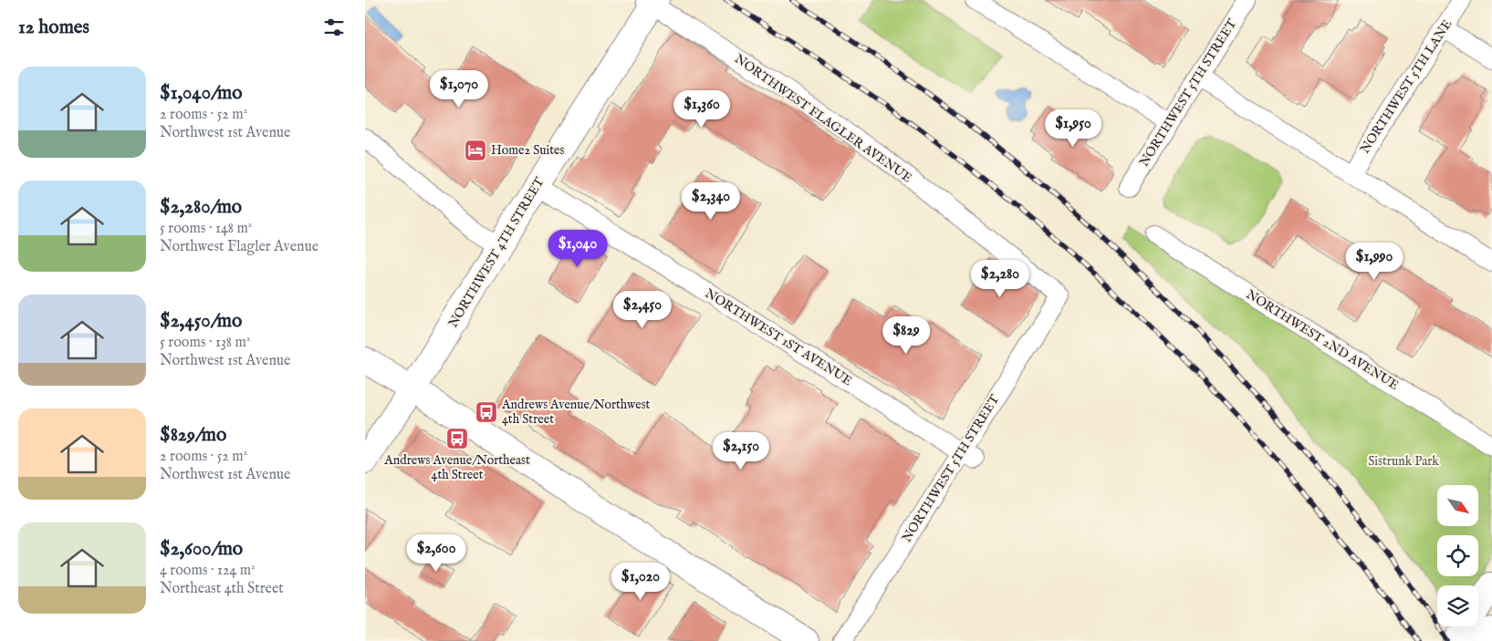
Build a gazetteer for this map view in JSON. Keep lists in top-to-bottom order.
{
  "streets": {
    "street": [
      "NORTHWEST 5TH LANE",
      "NORTHWEST 5TH STREET",
      "NORTHWEST FLAGLER AVENUE",
      "NORTHWEST 4TH STREET",
      "NORTHWEST 1ST AVENUE",
      "NORTHWEST 2ND AVENUE"
    ]
  },
  "crossings": [
    ["NORTHWEST 5TH STREET", "NORTHWEST FLAGLER AVENUE"],
    ["NORTHWEST 5TH STREET", "NORTHWEST 1ST AVENUE"],
    ["NORTHWEST FLAGLER AVENUE", "NORTHWEST 4TH STREET"],
    ["NORTHWEST 4TH STREET", "NORTHWEST 1ST AVENUE"]
  ],
  "parks": ["Sistrunk Park"],
  "places": {
    "hotel": ["Home2 Suites"],
    "bus stop": ["Andrews Avenue/Northwest 4th Street", "Andrews Avenue/Northeast 4th Street"]
  },
  "north": "bottom right",
  "page": {
    "heading": "12 homes",
    "list": [
      {
        "name": "$1,040/mo",
        "note": "2 rooms · 52 m² · Northwest 1st Avenue"
      },
      {
        "name": "$2,280/mo",
        "note": "5 rooms · 148 m² · Northwest Flagler Avenue"
      },
      {
        "name": "$2,450/mo",
        "note": "5 rooms · 138 m² · Northwest 1st Avenue"
      },
      {
        "name": "$829/mo",
        "note": "2 rooms · 52 m² · Northwest 1st Avenue"
      },
      {
        "name": "$2,600/mo",
        "note": "4 rooms · 124 m² · Northeast 4th Street"
      }
    ],
    "price": [
      "$1,070",
      "$1,360",
      "$1,950",
      "$2,340",
      "$1,040",
      "$1,990",
      "$2,280",
      "$2,450",
      "$829",
      "$2,150",
      "$2,600",
      "$1,020"
    ]
  }
}
